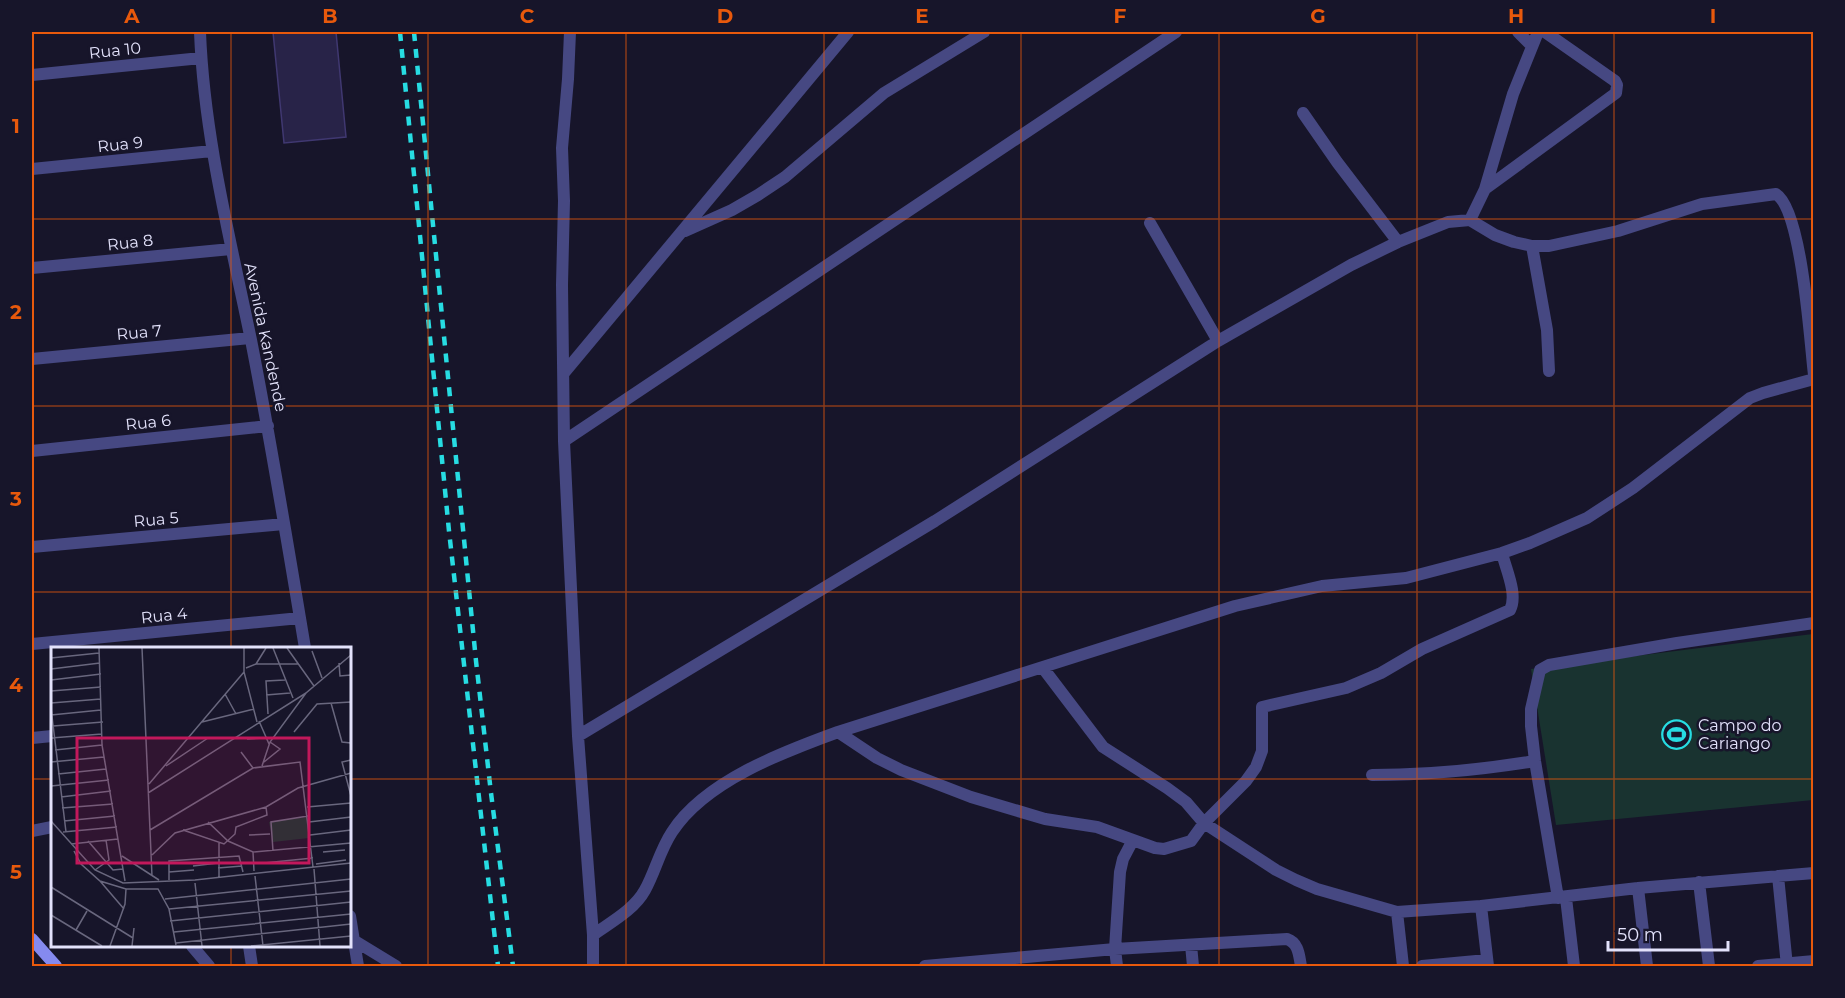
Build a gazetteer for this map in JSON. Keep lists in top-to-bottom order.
{
  "streets": {
    "street": [
      "Rua 10",
      "Rua 9",
      "Rua 8",
      "Rua 7",
      "Avenida Kandende",
      "Rua 6",
      "Rua 5",
      "Rua 4"
    ]
  },
  "crossings": [
    ["Rua 10", "Avenida Kandende"],
    ["Rua 9", "Avenida Kandende"],
    ["Rua 8", "Avenida Kandende"],
    ["Rua 7", "Avenida Kandende"],
    ["Avenida Kandende", "Rua 6"],
    ["Avenida Kandende", "Rua 5"],
    ["Avenida Kandende", "Rua 4"]
  ],
  "places": {
    "sports": ["Campo do Cariango"]
  },
  "scale_bar": "50 m",
  "grid": {
    "columns": [
      "A",
      "B",
      "C",
      "D",
      "E",
      "F",
      "G",
      "H",
      "I"
    ],
    "rows": [
      "1",
      "2",
      "3",
      "4",
      "5"
    ]
  }
}
